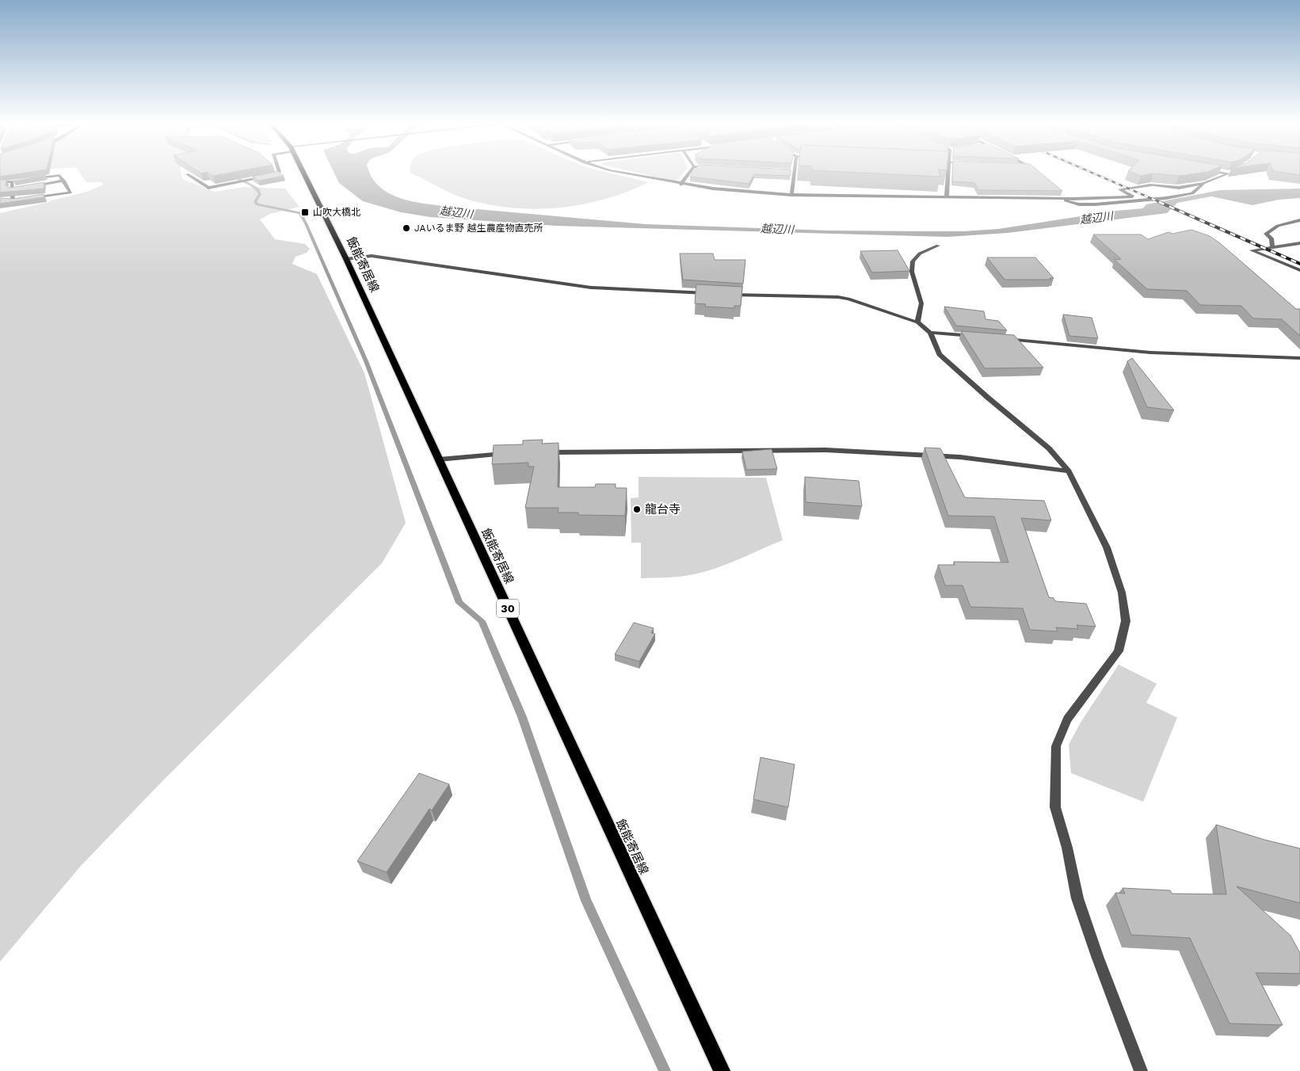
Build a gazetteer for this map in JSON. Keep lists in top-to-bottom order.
{
  "streets": {
    "main road": ["飯能寄居線", "30"]
  },
  "water": ["越辺川"],
  "places": {
    "transit": ["山吹大橋北"],
    "other": ["JAいるま野 越生農産物直売所", "龍台寺"]
  }
}
